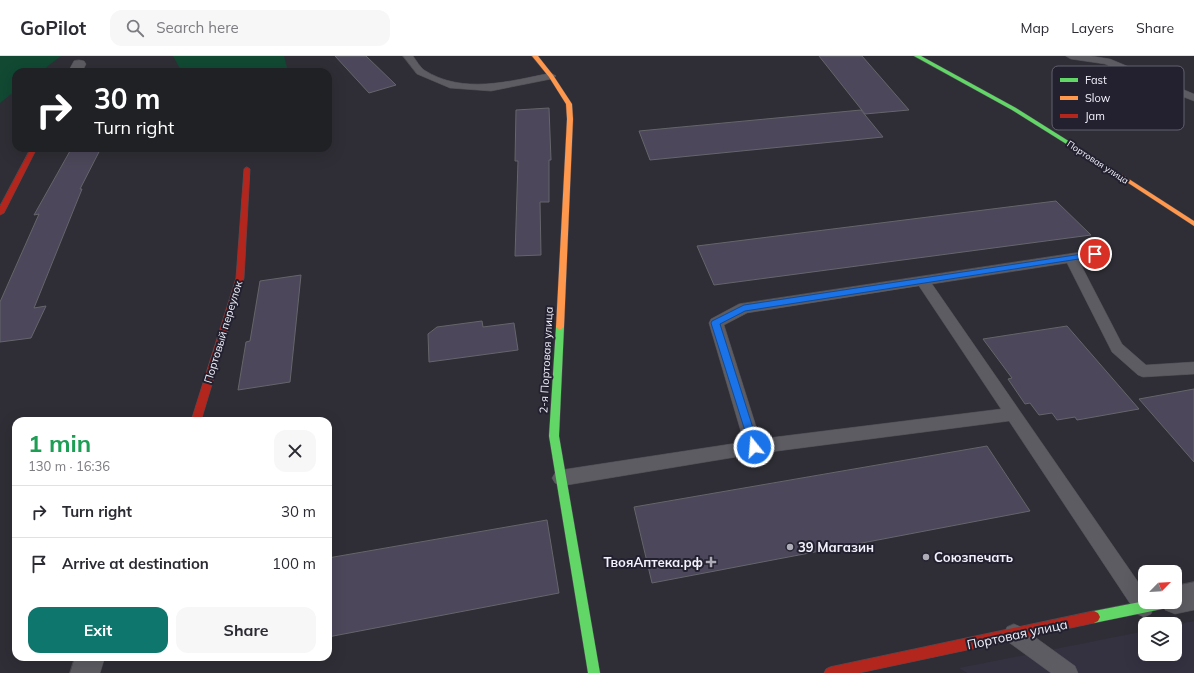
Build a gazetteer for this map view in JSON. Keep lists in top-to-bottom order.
{
  "streets": {
    "street": ["Портовая улица", "Портовый переулок", "2-я Портовая улица"]
  },
  "places": {
    "other": ["39 Магазин", "Союзпечать"],
    "health": ["ТвояАптека.рф"]
  },
  "legend": ["Fast", "Slow", "Jam"],
  "north": "top right",
  "page": {
    "header": "GoPilot",
    "search": "Search here",
    "nav": ["Map", "Layers", "Share"],
    "turn": ["30 m", "Turn right"],
    "heading": ["1 min", "130 m · 16:36"],
    "list": [
      {
        "name": "Turn right",
        "value": "30 m"
      },
      {
        "name": "Arrive at destination",
        "value": "100 m"
      }
    ],
    "buttons": ["Exit", "Share"]
  }
}
